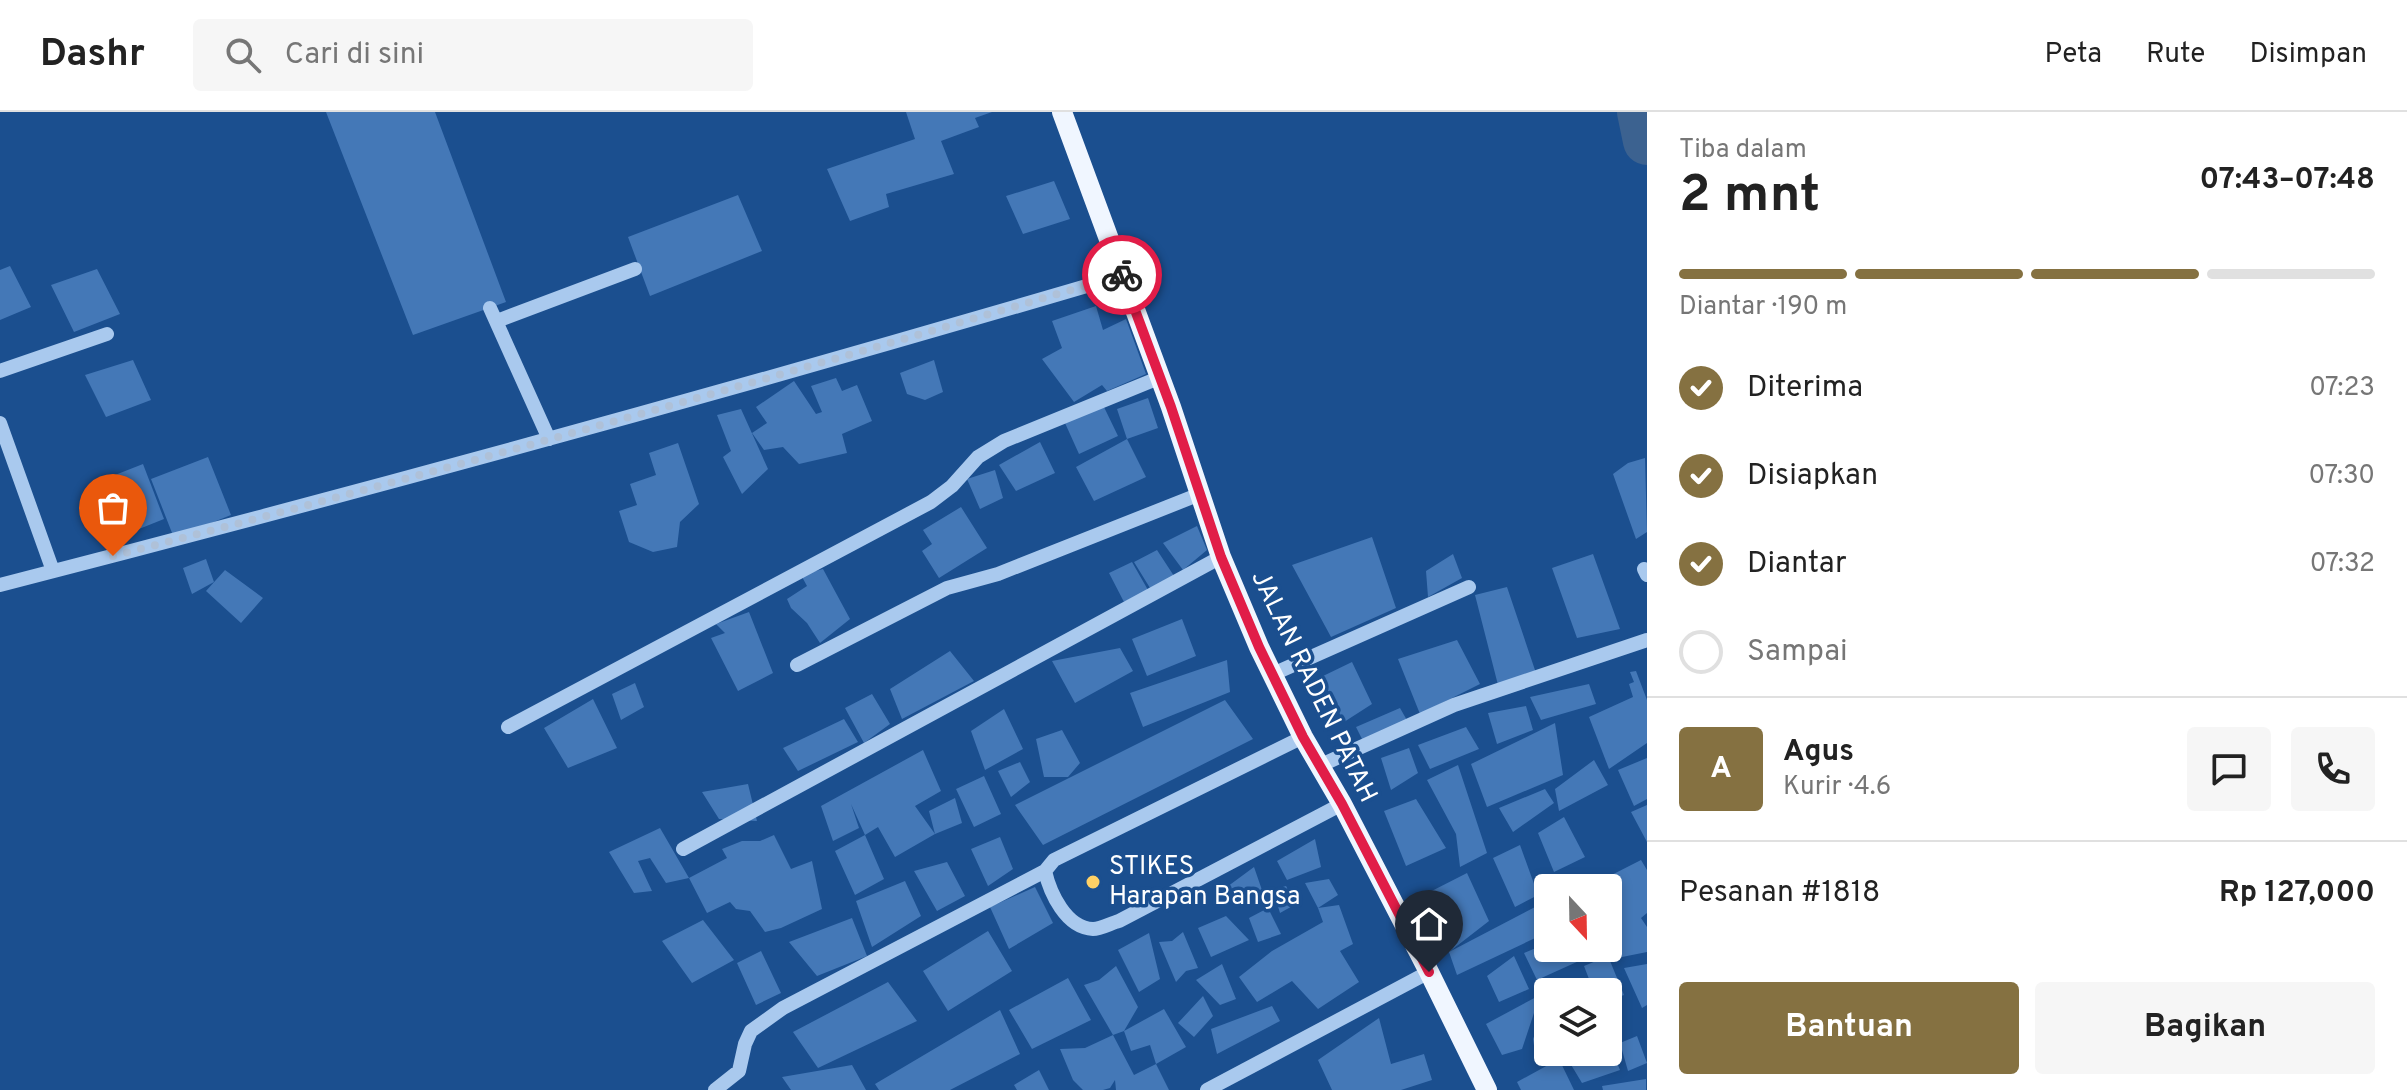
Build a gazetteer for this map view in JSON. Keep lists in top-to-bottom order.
{
  "streets": {
    "main road": ["JALAN RADEN PATAH"]
  },
  "places": ["STIKES Harapan Bangsa"],
  "north": "bottom",
  "page": {
    "header": "Dashr",
    "search": "Cari di sini",
    "nav": ["Peta", "Rute", "Disimpan"],
    "heading": ["2 mnt", "Tiba dalam", "07:43–07:48"],
    "panel": [
      "Agus",
      "Kurir · 4.6",
      "Pesanan #1818",
      "Rp 127,000"
    ],
    "bar": "Diantar · 190 m",
    "list": [
      ["Diterima", "07:23"],
      ["Disiapkan", "07:30"],
      ["Diantar", "07:32"],
      "Sampai"
    ],
    "round": "A",
    "buttons": ["Bantuan", "Bagikan"]
  }
}
